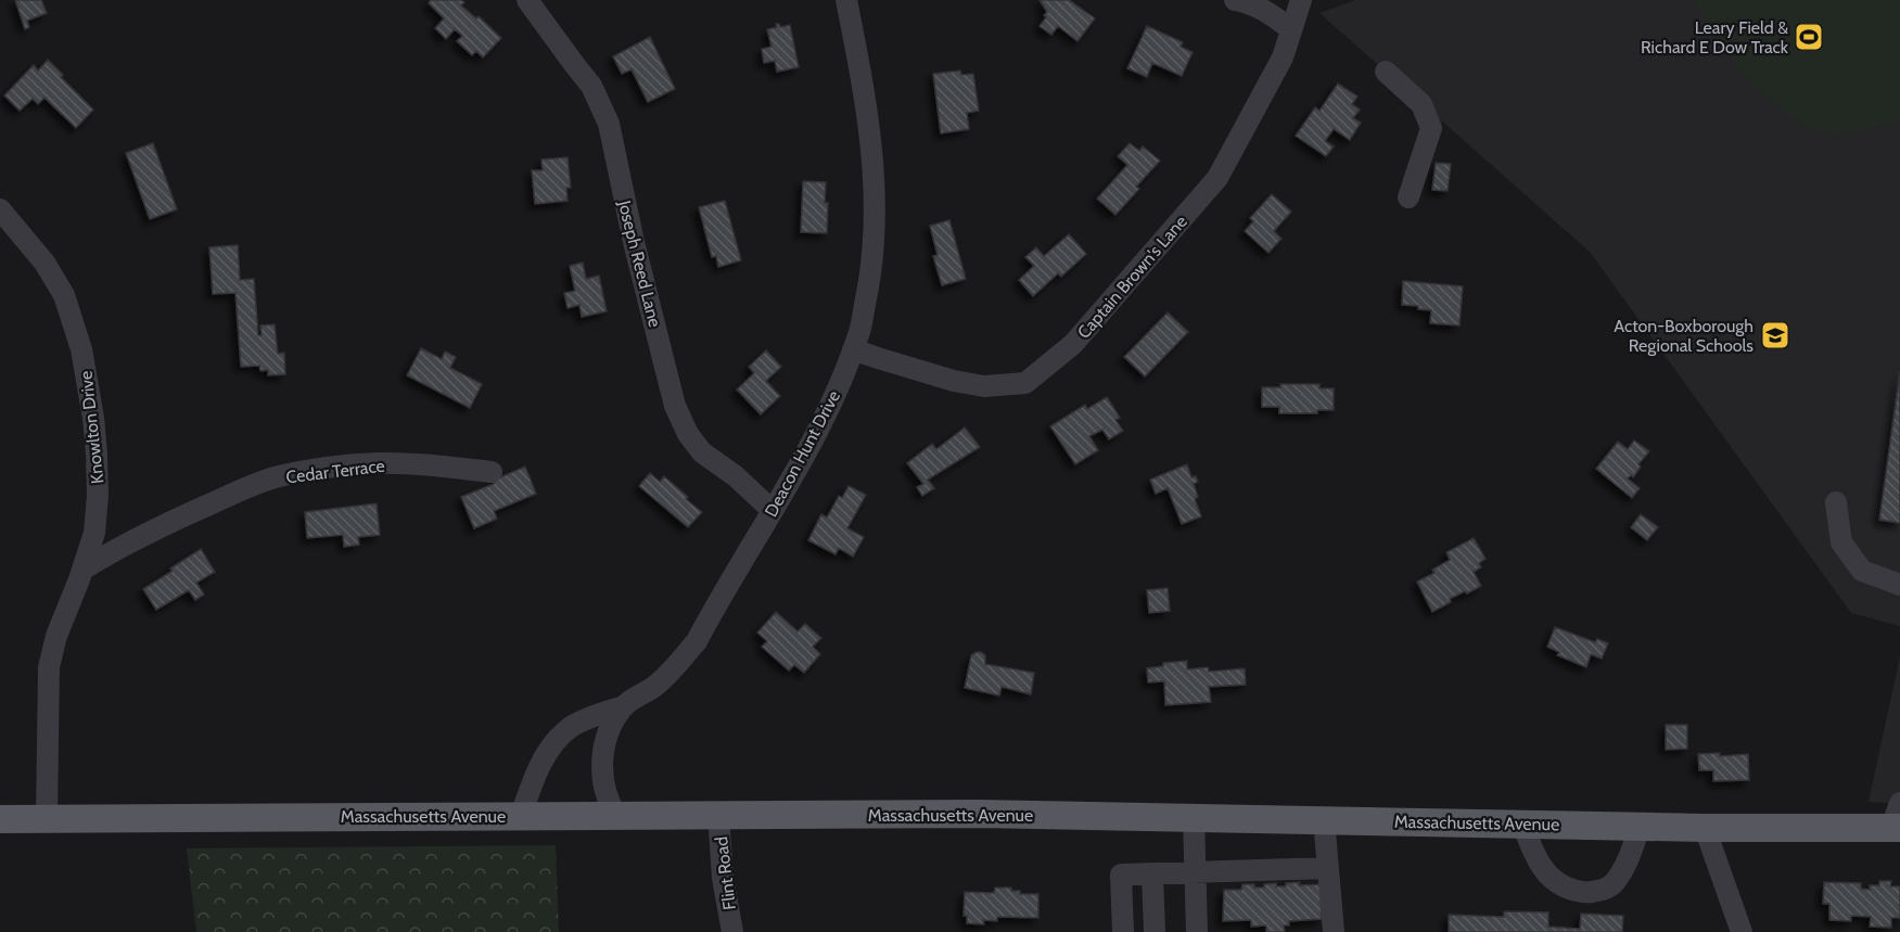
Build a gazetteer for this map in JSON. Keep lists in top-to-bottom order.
{
  "streets": {
    "main road": ["Massachusetts Avenue"],
    "street": [
      "Joseph Reed Lane",
      "Captain Brown's Lane",
      "Knowlton Drive",
      "Deacon Hunt Drive",
      "Cedar Terrace",
      "Flint Road"
    ]
  },
  "crossings": [
    ["Joseph Reed Lane", "Deacon Hunt Drive"],
    ["Captain Brown's Lane", "Deacon Hunt Drive"],
    ["Knowlton Drive", "Cedar Terrace"],
    ["Knowlton Drive", "Massachusetts Avenue"],
    ["Deacon Hunt Drive", "Massachusetts Avenue"],
    ["Massachusetts Avenue", "Flint Road"]
  ],
  "places": {
    "sports": ["Leary Field & Richard E Dow Track"],
    "school or university": ["Acton-Boxborough Regional Schools"]
  }
}
